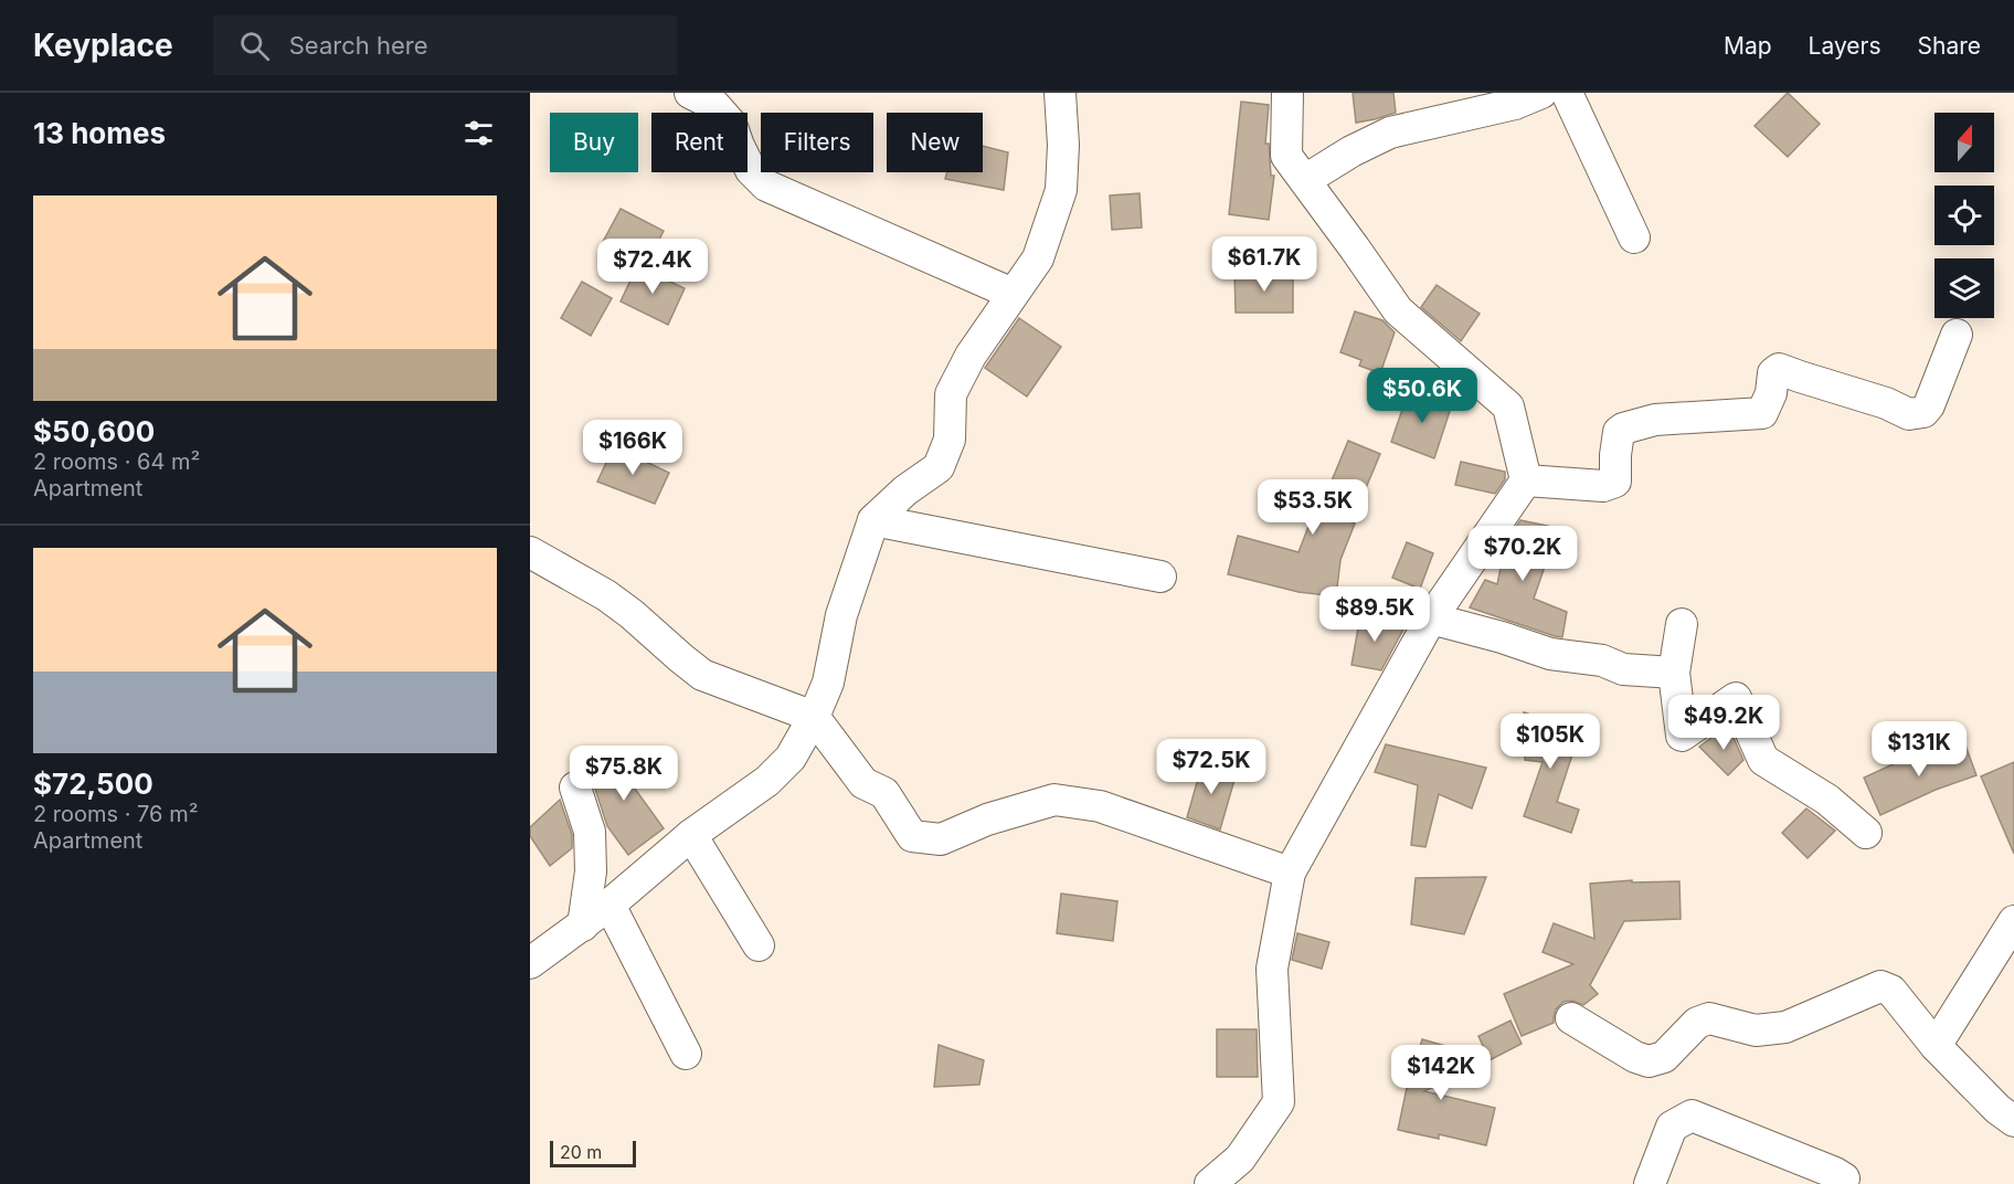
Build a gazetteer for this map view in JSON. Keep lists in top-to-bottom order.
{
  "scale_bar": "20 m",
  "north": "top",
  "page": {
    "header": "Keyplace",
    "search": "Search here",
    "nav": ["Map", "Layers", "Share"],
    "heading": "13 homes",
    "chip": [
      "Buy",
      "Rent",
      "Filters",
      "New"
    ],
    "list": [
      {
        "name": "$50,600",
        "note": "2 rooms · 64 m² · Apartment"
      },
      {
        "name": "$72,500",
        "note": "2 rooms · 76 m² · Apartment"
      }
    ],
    "price": [
      "$61.7K",
      "$72.4K",
      "$50.6K",
      "$166K",
      "$53.5K",
      "$70.2K",
      "$89.5K",
      "$49.2K",
      "$105K",
      "$131K",
      "$72.5K",
      "$75.8K",
      "$142K"
    ],
    "scale": "20 m"
  }
}
